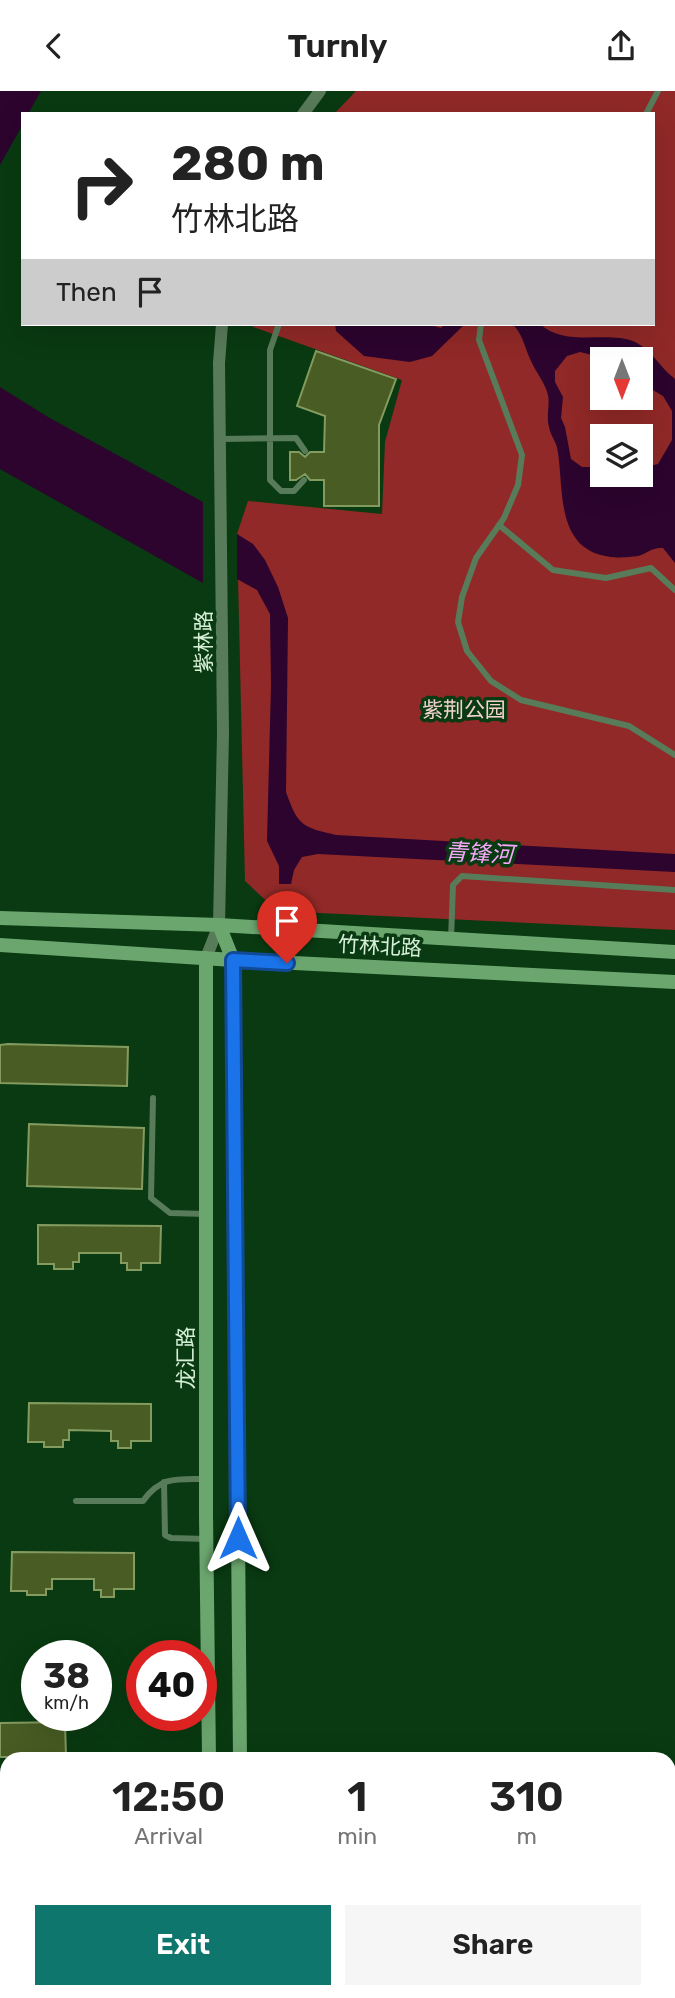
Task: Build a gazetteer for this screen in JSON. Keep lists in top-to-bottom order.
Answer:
{
  "streets": {
    "street": ["紫林路", "竹林北路", "龙汇路"]
  },
  "crossings": [
    ["紫林路", "竹林北路"],
    ["紫林路", "龙汇路"],
    ["竹林北路", "龙汇路"]
  ],
  "water": ["青锋河"],
  "parks": ["紫荆公园"],
  "north": "bottom",
  "page": {
    "header": "Turnly",
    "turn": ["280 m", "竹林北路"],
    "then": "Then",
    "speed": "38 km/h",
    "limit": "40",
    "eta": [
      "12:50",
      "Arrival",
      "1",
      "min",
      "310",
      "m"
    ],
    "buttons": ["Exit", "Share"]
  }
}
